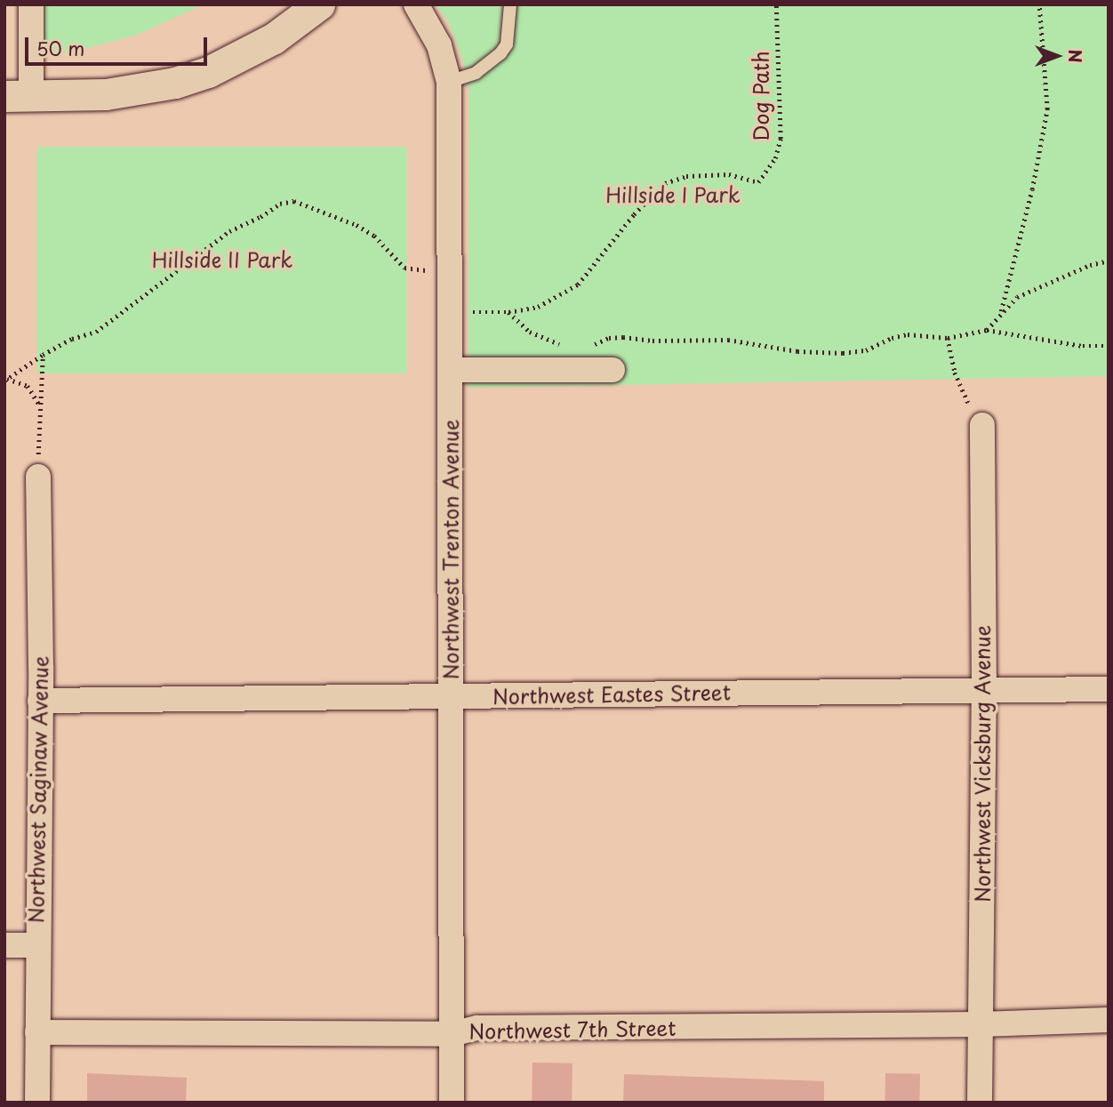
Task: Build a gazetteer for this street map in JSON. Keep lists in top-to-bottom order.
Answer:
{
  "streets": {
    "street": [
      "Northwest Trenton Avenue",
      "Northwest Eastes Street",
      "Northwest Vicksburg Avenue",
      "Northwest Saginaw Avenue",
      "Northwest 7th Street"
    ],
    "path": ["Dog Path"]
  },
  "crossings": [
    ["Northwest Trenton Avenue", "Northwest Eastes Street"],
    ["Northwest Trenton Avenue", "Northwest 7th Street"],
    ["Northwest Eastes Street", "Northwest Vicksburg Avenue"],
    ["Northwest Eastes Street", "Northwest Saginaw Avenue"],
    ["Northwest Vicksburg Avenue", "Northwest 7th Street"],
    ["Northwest Saginaw Avenue", "Northwest 7th Street"]
  ],
  "parks": ["Hillside I Park", "Hillside II Park"],
  "scale_bar": "50 m",
  "north": "right"
}
